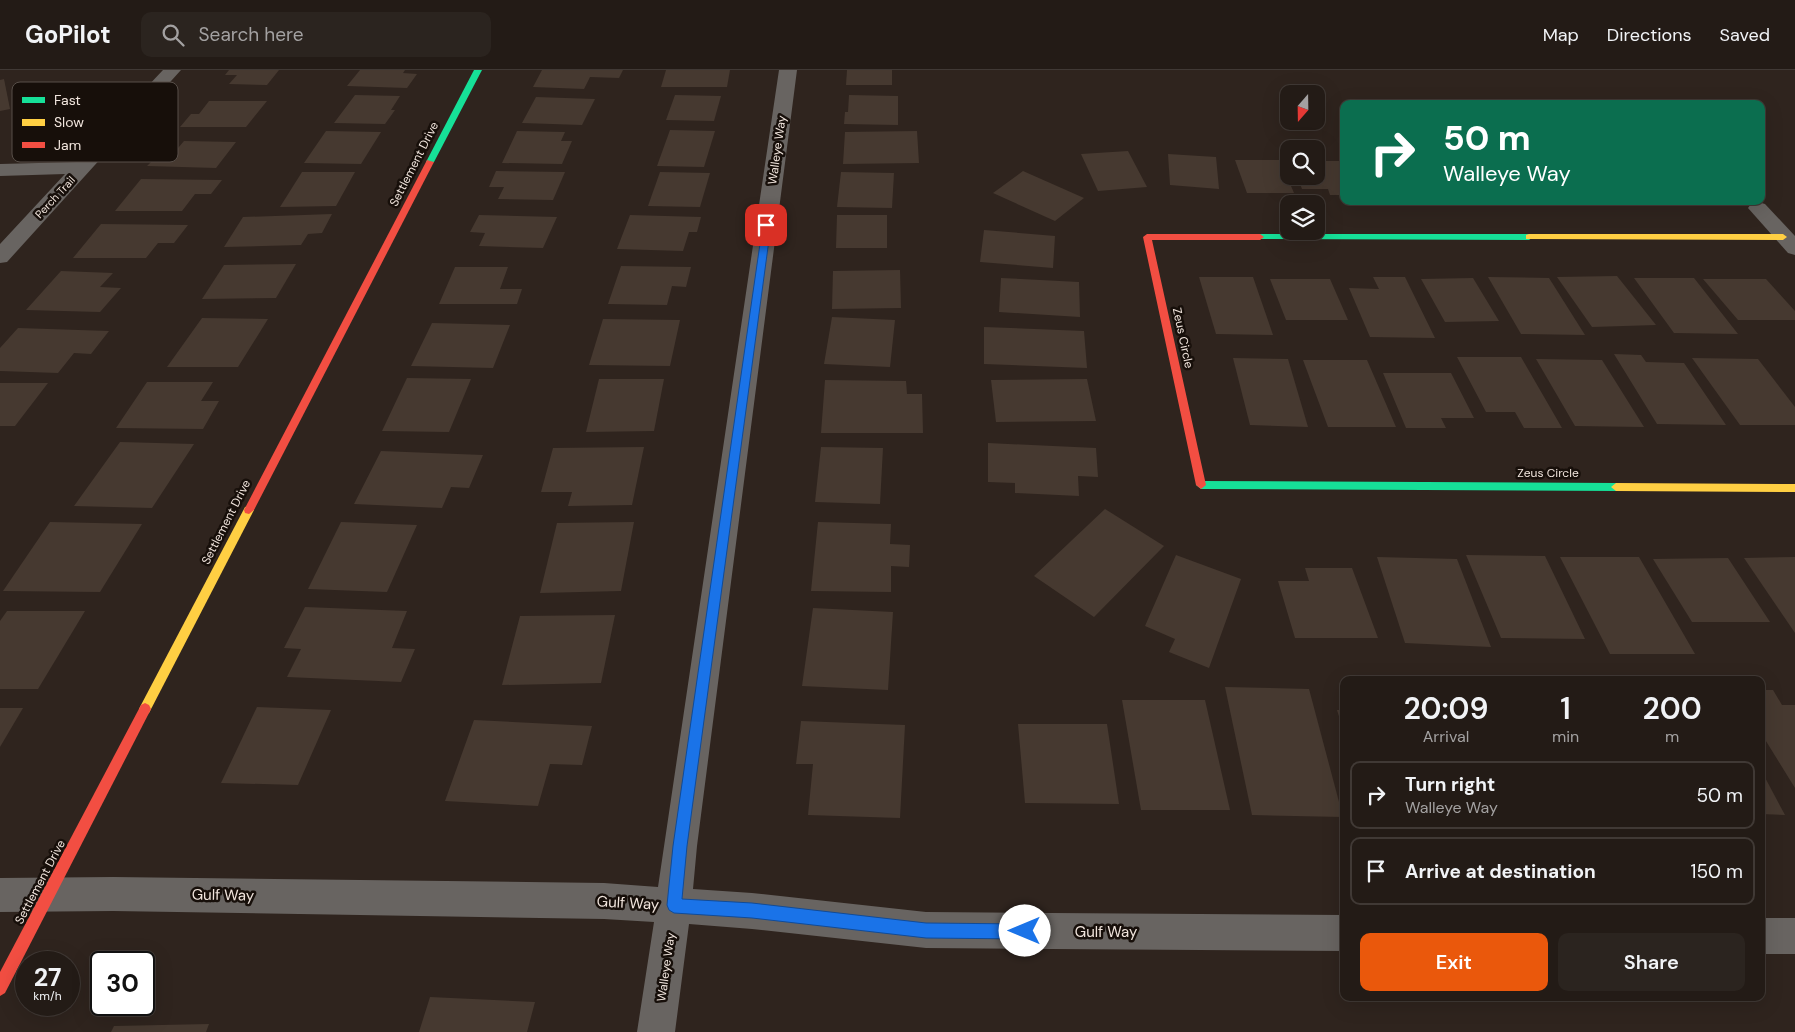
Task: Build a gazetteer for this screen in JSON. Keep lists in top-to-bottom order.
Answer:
{
  "streets": {
    "street": [
      "Walleye Way",
      "Settlement Drive",
      "Perch Trail",
      "Zeus Circle",
      "Gulf Way"
    ]
  },
  "crossings": [
    ["Walleye Way", "Gulf Way"],
    ["Settlement Drive", "Gulf Way"]
  ],
  "legend": ["Fast", "Slow", "Jam"],
  "north": "bottom",
  "page": {
    "header": "GoPilot",
    "search": "Search here",
    "nav": ["Map", "Directions", "Saved"],
    "turn": ["50 m", "Walleye Way"],
    "eta": [
      "20:09",
      "Arrival",
      "1",
      "min",
      "200",
      "m"
    ],
    "list": [
      {
        "name": "Turn right",
        "note": "Walleye Way",
        "value": "50 m"
      },
      {
        "name": "Arrive at destination",
        "value": "150 m"
      }
    ],
    "buttons": ["Exit", "Share"],
    "speed": "27 km/h",
    "limit": "30"
  }
}
